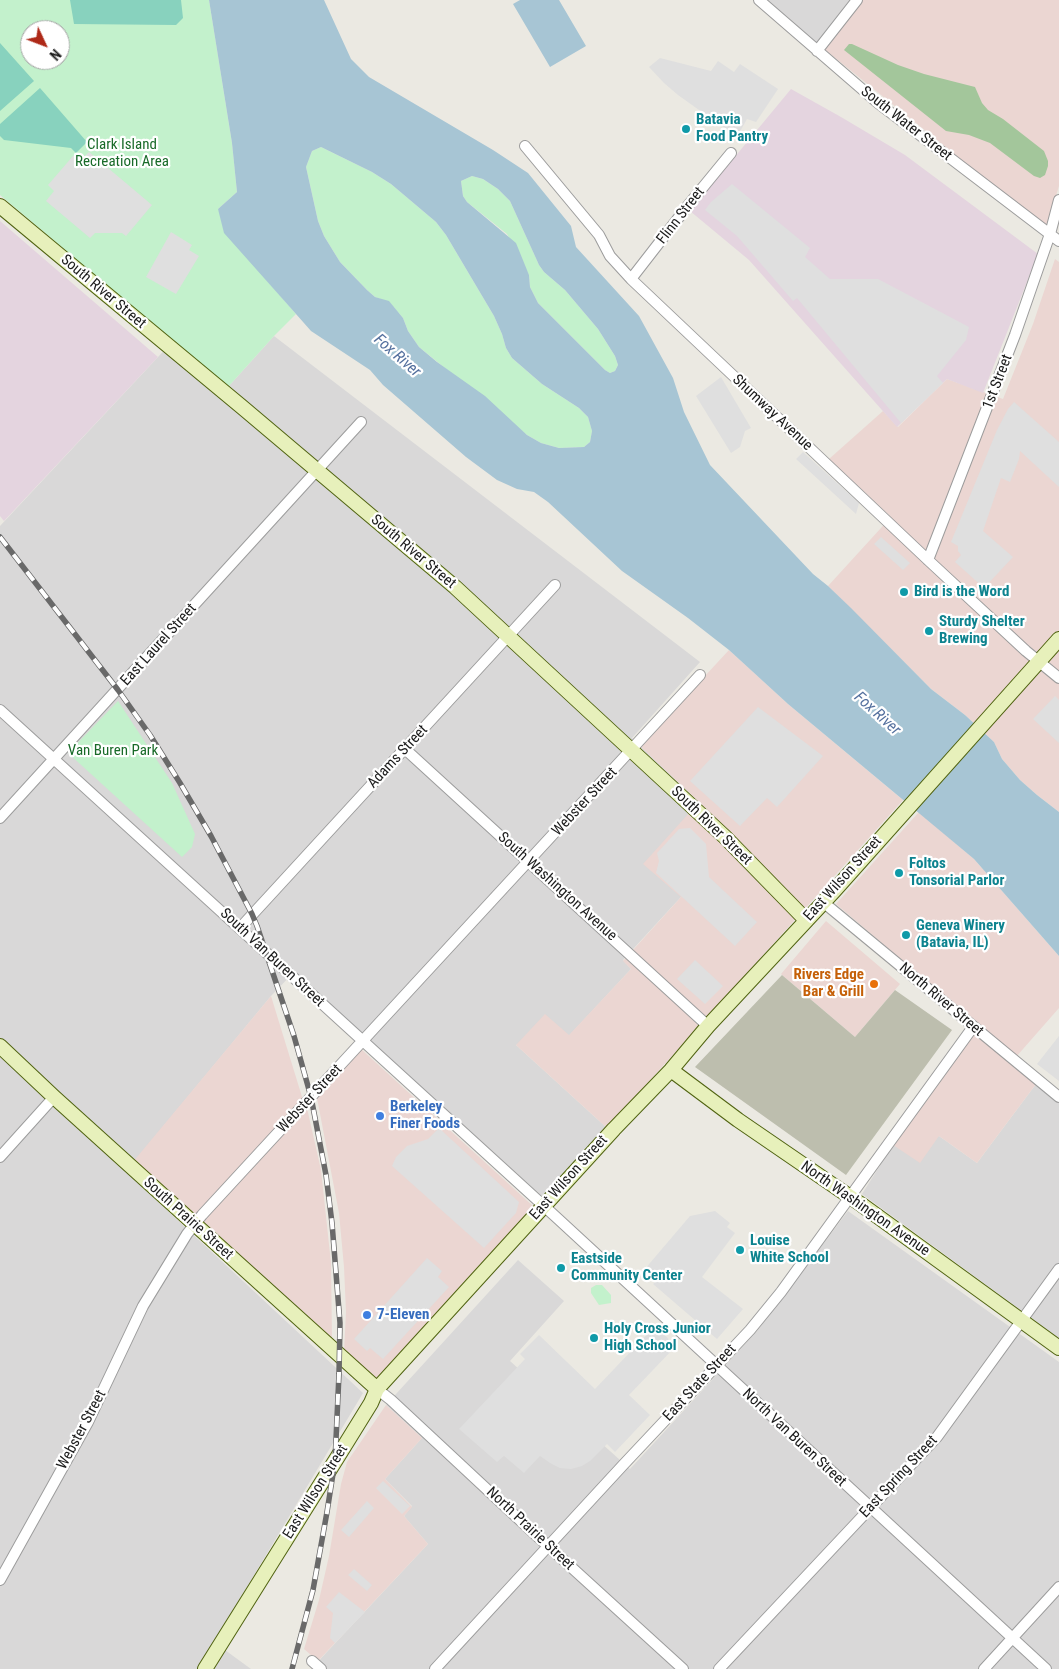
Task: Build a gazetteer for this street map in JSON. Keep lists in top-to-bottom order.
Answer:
{
  "streets": {
    "main road": [
      "South River Street",
      "East Wilson Street",
      "North Washington Avenue",
      "South Prairie Street"
    ],
    "street": [
      "South Water Street",
      "Flinn Street",
      "1st Street",
      "Shumway Avenue",
      "East Laurel Street",
      "Adams Street",
      "Webster Street",
      "South Washington Avenue",
      "South Van Buren Street",
      "North River Street",
      "East State Street",
      "North Van Buren Street",
      "East Spring Street",
      "North Prairie Street"
    ]
  },
  "crossings": [
    ["South Water Street", "1st Street"],
    ["Flinn Street", "Shumway Avenue"],
    ["South River Street", "East Laurel Street"],
    ["South River Street", "Adams Street"],
    ["South River Street", "Webster Street"],
    ["South River Street", "East Wilson Street"],
    ["1st Street", "Shumway Avenue"],
    ["Shumway Avenue", "East Wilson Street"],
    ["East Laurel Street", "South Van Buren Street"],
    ["Adams Street", "South Washington Avenue"],
    ["Adams Street", "South Van Buren Street"],
    ["Webster Street", "South Washington Avenue"],
    ["Webster Street", "South Van Buren Street"],
    ["Webster Street", "South Prairie Street"],
    ["East Wilson Street", "South Washington Avenue"],
    ["East Wilson Street", "South Van Buren Street"],
    ["East Wilson Street", "North River Street"],
    ["East Wilson Street", "North Washington Avenue"],
    ["East Wilson Street", "South Prairie Street"],
    ["East Wilson Street", "North Van Buren Street"],
    ["East Wilson Street", "North Prairie Street"],
    ["South Van Buren Street", "North Van Buren Street"],
    ["North River Street", "East State Street"],
    ["North Washington Avenue", "East State Street"],
    ["North Washington Avenue", "East Spring Street"],
    ["South Prairie Street", "North Prairie Street"],
    ["East State Street", "North Van Buren Street"],
    ["East State Street", "North Prairie Street"],
    ["North Van Buren Street", "East Spring Street"]
  ],
  "water": ["Fox River"],
  "parks": ["Clark Island Recreation Area", "Van Buren Park"],
  "places": [
    "Batavia Food Pantry",
    "Bird is the Word",
    "Sturdy Shelter Brewing",
    "Foltos Tonsorial Parlor",
    "Geneva Winery (Batavia, IL)",
    "Rivers Edge Bar & Grill",
    "Berkeley Finer Foods",
    "Louise White School",
    "Eastside Community Center",
    "7-Eleven",
    "Holy Cross Junior High School"
  ],
  "north": "bottom right"
}
